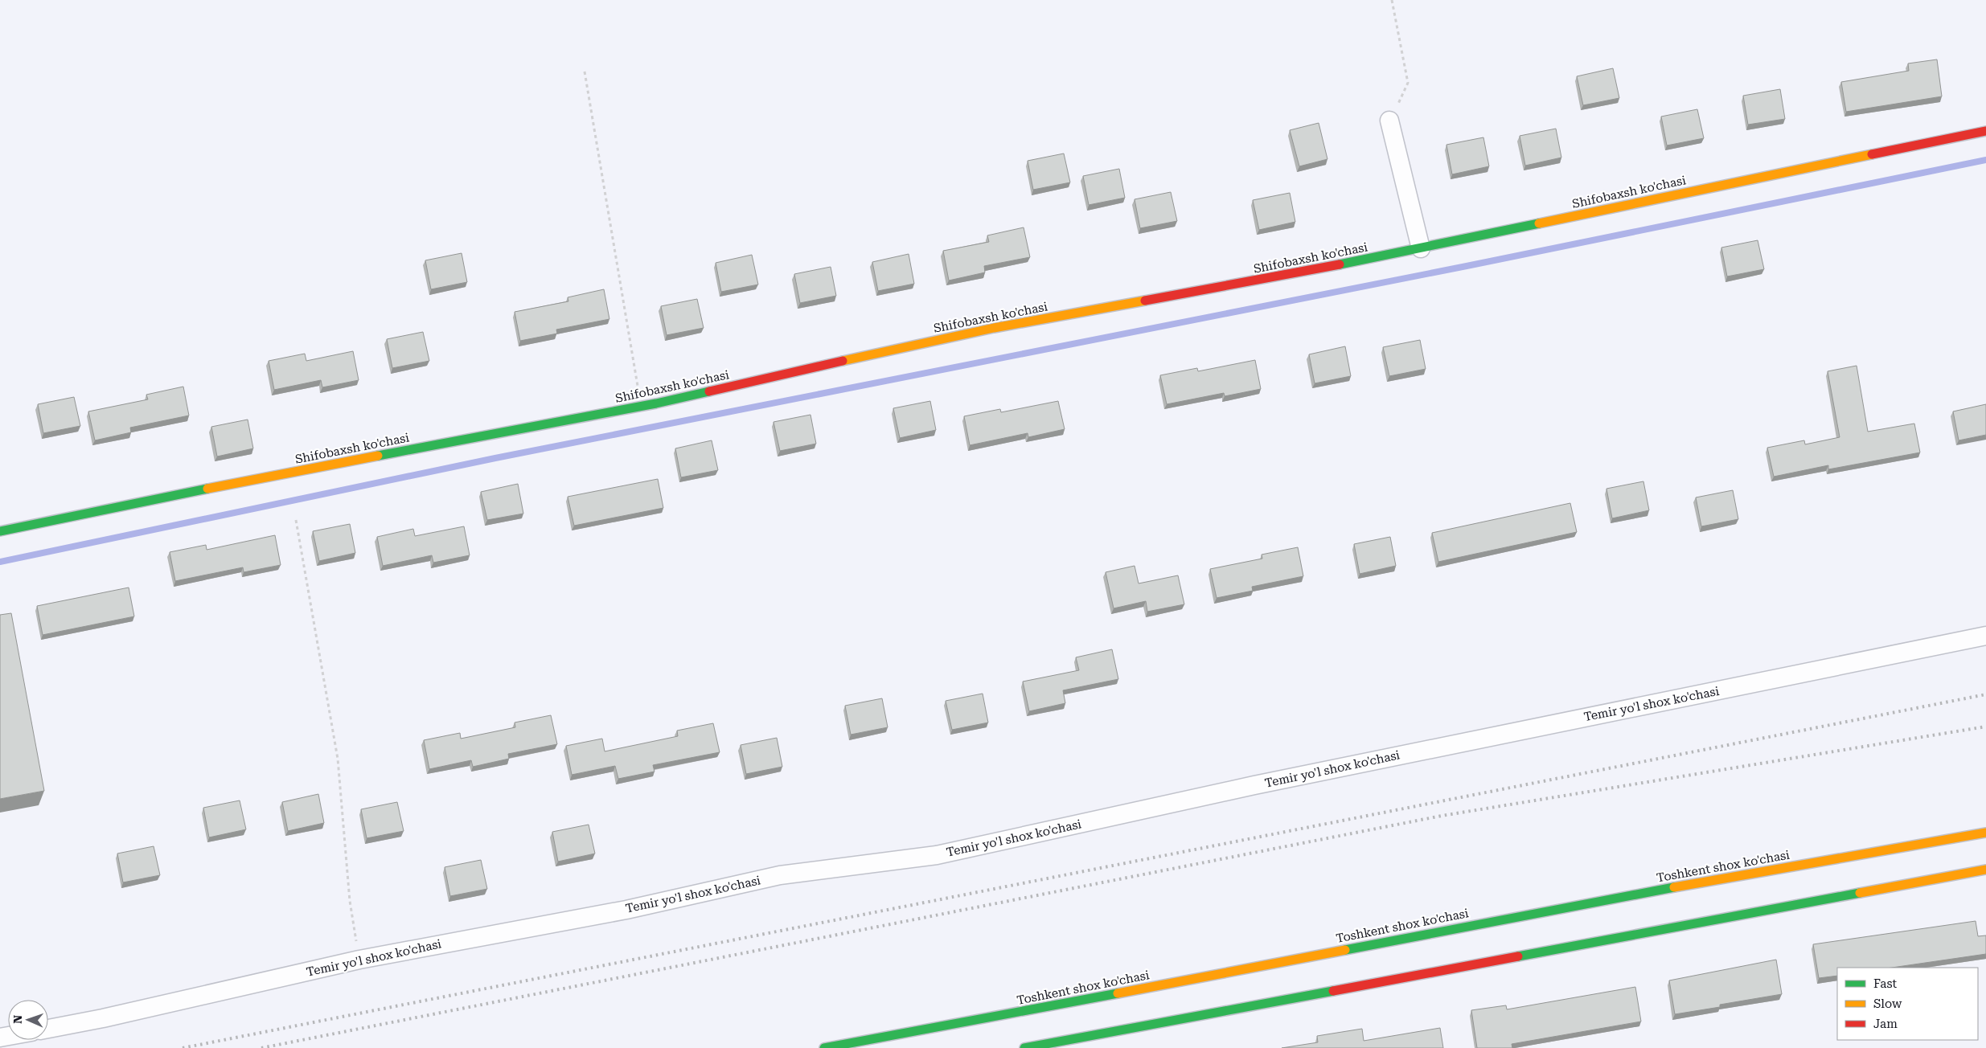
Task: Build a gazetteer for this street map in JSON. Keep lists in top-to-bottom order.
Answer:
{
  "streets": {
    "main road": ["Shifobaxsh ko'chasi", "Toshkent shox ko'chasi"],
    "street": ["Temir yo'l shox ko'chasi"]
  },
  "legend": ["Fast", "Slow", "Jam"],
  "north": "left"
}
